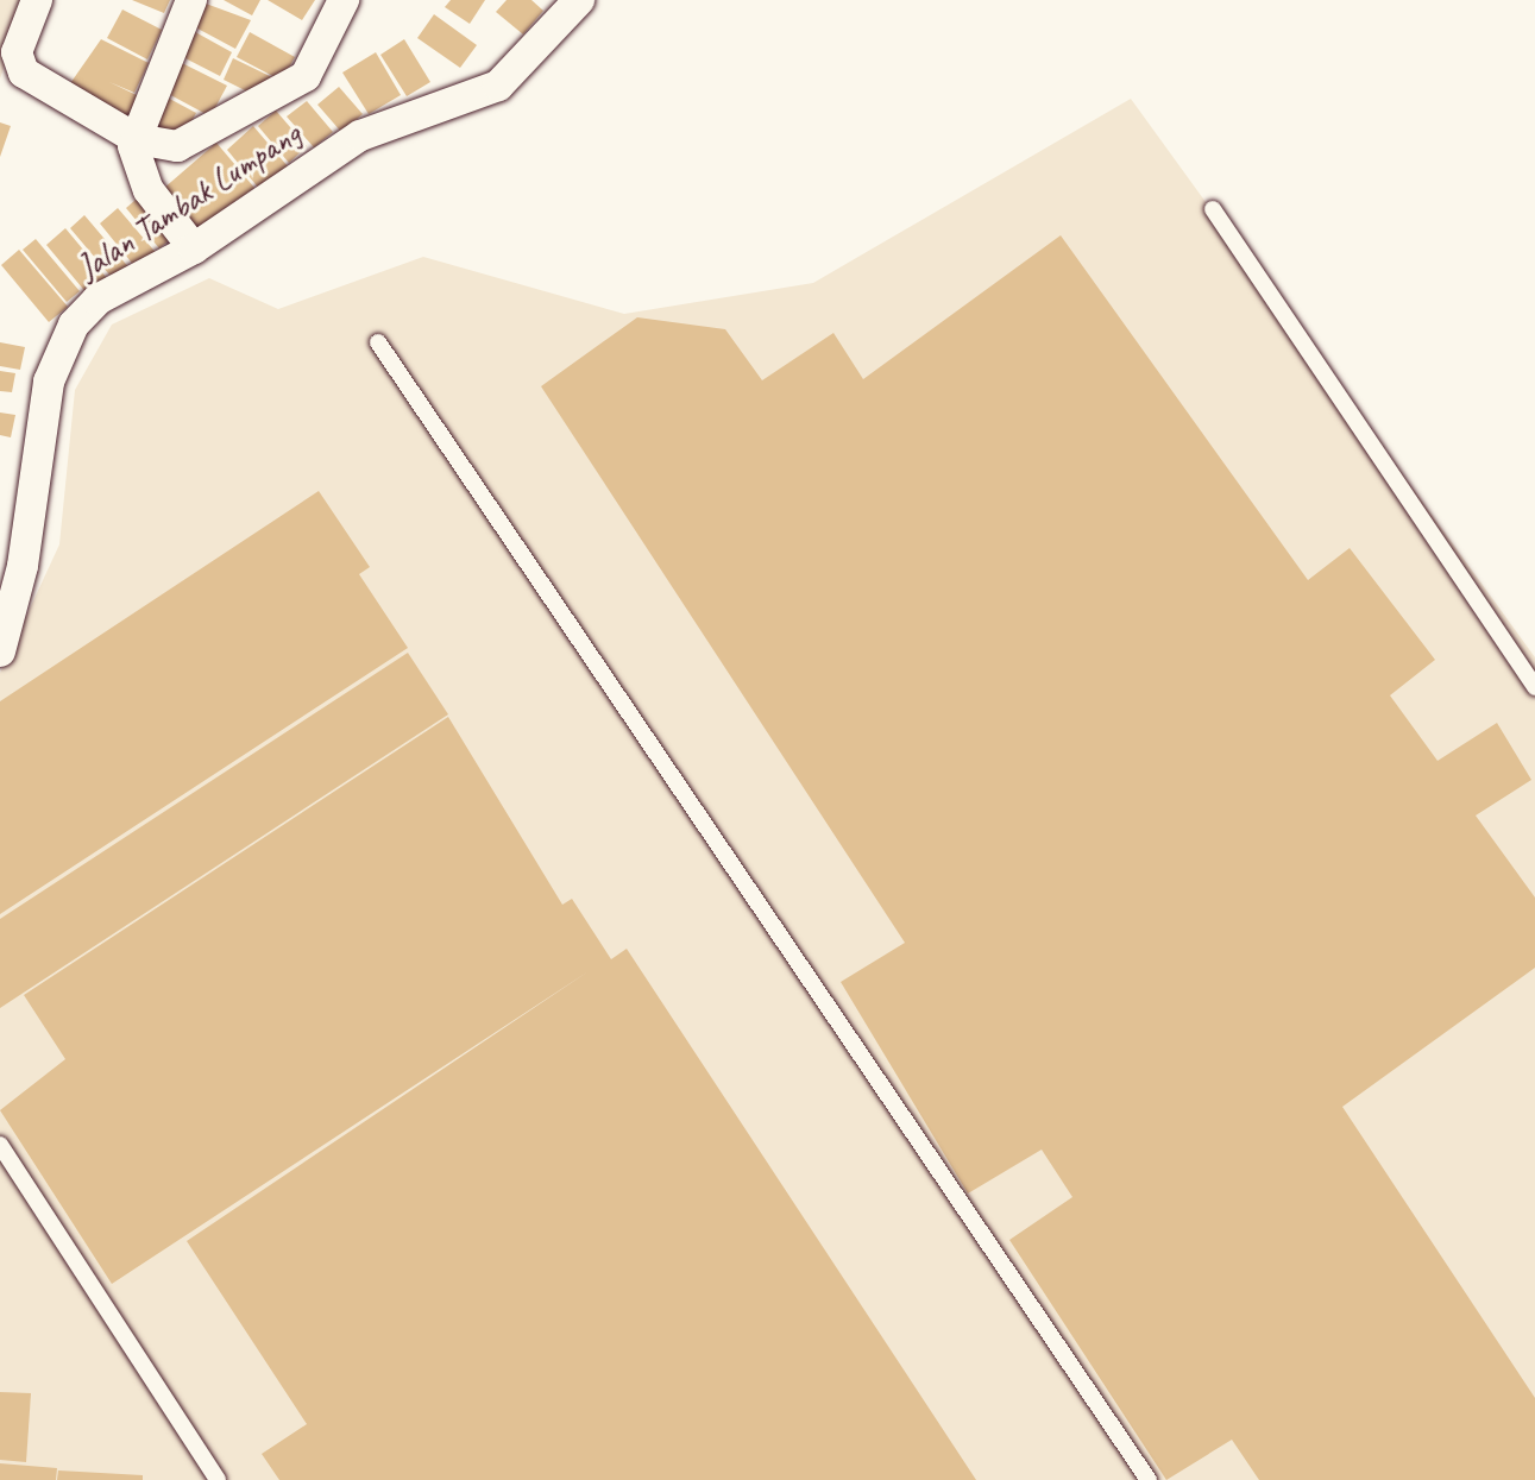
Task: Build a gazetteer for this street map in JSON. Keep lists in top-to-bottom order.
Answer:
{
  "streets": {
    "street": ["Jalan Tambak Lumpang"]
  }
}
